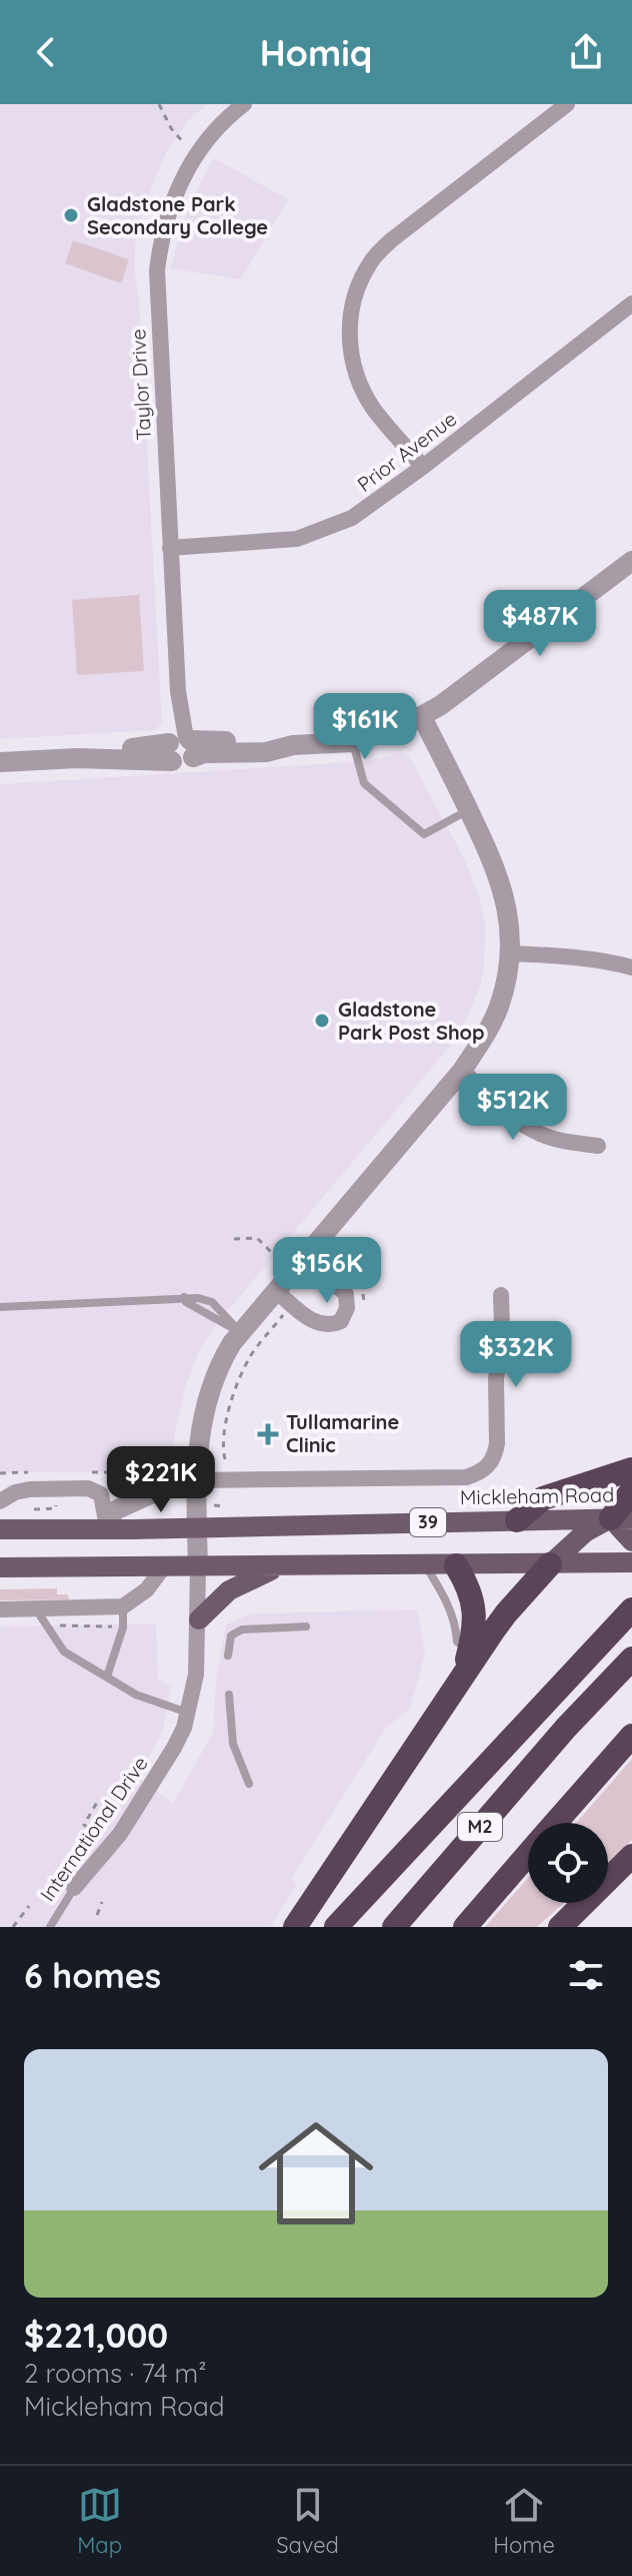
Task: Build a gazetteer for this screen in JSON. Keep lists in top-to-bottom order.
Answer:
{
  "streets": {
    "highway": ["M2"],
    "main road": ["Mickleham Road", "39"],
    "street": ["Taylor Drive", "Prior Avenue", "International Drive"]
  },
  "crossings": [
    ["Taylor Drive", "Prior Avenue"],
    ["39", "International Drive"]
  ],
  "places": {
    "other": ["Gladstone Park Secondary College", "Gladstone Park Post Shop"],
    "health": ["Tullamarine Clinic"]
  },
  "page": {
    "header": "Homiq",
    "price": [
      "$487K",
      "$161K",
      "$512K",
      "$156K",
      "$332K",
      "$221K"
    ],
    "heading": "6 homes",
    "list": [
      {
        "name": "$221,000",
        "note": "2 rooms · 74 m² · Mickleham Road"
      }
    ],
    "tabs": ["Map", "Saved", "Home"]
  }
}
